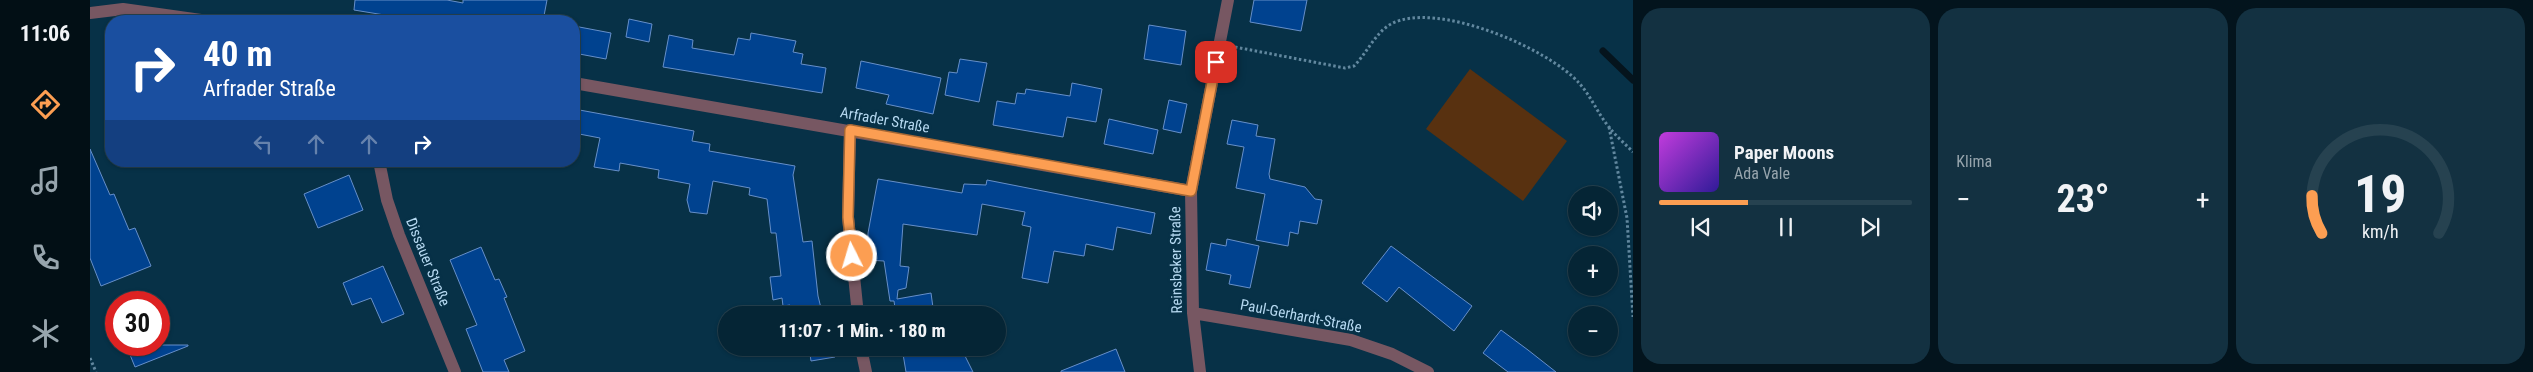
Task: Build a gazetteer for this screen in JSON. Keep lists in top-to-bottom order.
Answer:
{
  "streets": {
    "street": [
      "Arfrader Straße",
      "Reinsbeker Straße",
      "Dissauer Straße",
      "Paul-Gerhardt-Straße"
    ]
  },
  "crossings": [
    ["Arfrader Straße", "Reinsbeker Straße"],
    ["Reinsbeker Straße", "Paul-Gerhardt-Straße"]
  ],
  "page": {
    "tabs": "11:06",
    "tile": "Klima",
    "turn": ["40 m", "Arfrader Straße"],
    "song": ["Paper Moons", "Ada Vale"],
    "heat": ["−", "23°", "+"],
    "map_buttons": ["+", "−"],
    "limit": "30",
    "trip": "11:07 · 1 Min. · 180 m",
    "gauge": ["19", "km/h"]
  }
}
